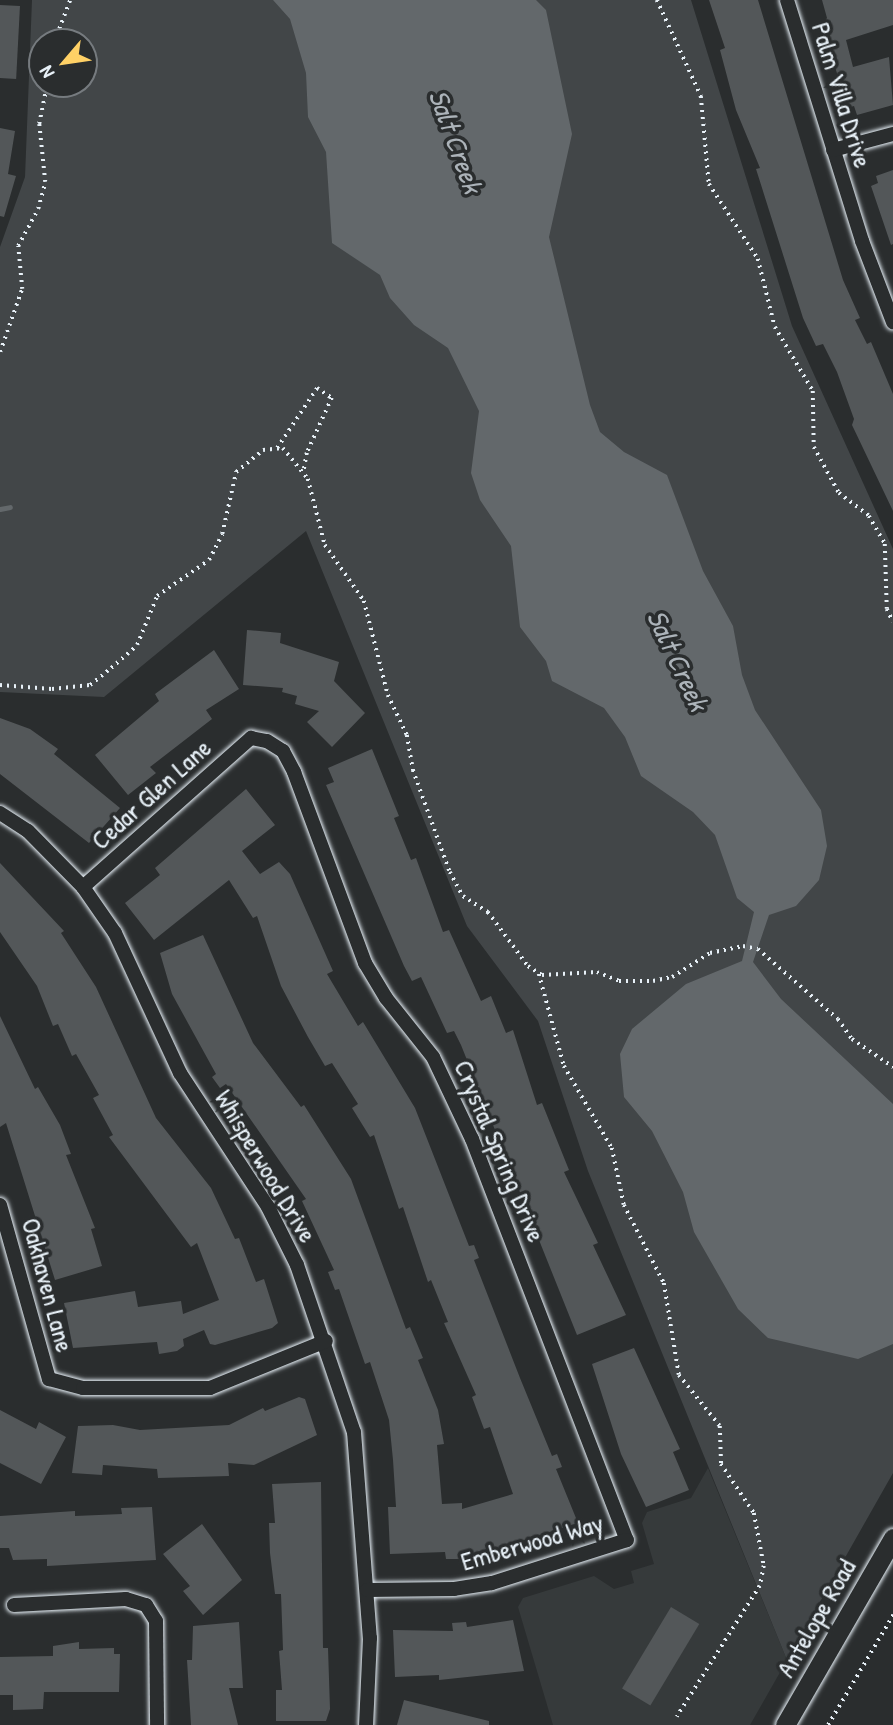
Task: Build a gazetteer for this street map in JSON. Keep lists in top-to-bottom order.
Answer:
{
  "streets": {
    "street": [
      "Palm Villa Drive",
      "Cedar Glen Lane",
      "Crystal Spring Drive",
      "Whisperwood Drive",
      "Oakhaven Lane",
      "Emberwood Way",
      "Antelope Road"
    ]
  },
  "crossings": [
    ["Cedar Glen Lane", "Crystal Spring Drive"],
    ["Cedar Glen Lane", "Whisperwood Drive"],
    ["Crystal Spring Drive", "Emberwood Way"],
    ["Whisperwood Drive", "Oakhaven Lane"],
    ["Whisperwood Drive", "Emberwood Way"]
  ],
  "water": ["Salt Creek"],
  "north": "bottom left"
}
